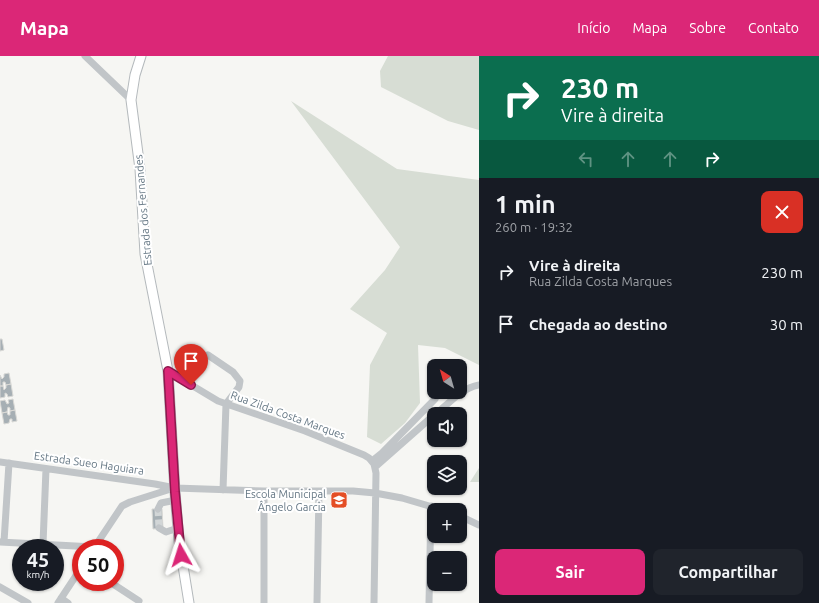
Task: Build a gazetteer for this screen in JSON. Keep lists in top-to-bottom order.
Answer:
{
  "streets": {
    "main road": ["Estrada dos Fernandes"],
    "street": ["Rua Zilda Costa Marques", "Estrada Sueo Haguiara"]
  },
  "crossings": [
    ["Estrada dos Fernandes", "Rua Zilda Costa Marques"],
    ["Estrada dos Fernandes", "Estrada Sueo Haguiara"]
  ],
  "places": {
    "school or university": ["Escola Municipal Ângelo Garcia"]
  },
  "north": "top left",
  "page": {
    "header": "Mapa",
    "nav": [
      "Início",
      "Mapa",
      "Sobre",
      "Contato"
    ],
    "turn": ["230 m", "Vire à direita"],
    "heading": ["1 min", "260 m · 19:32"],
    "list": [
      {
        "name": "Vire à direita",
        "note": "Rua Zilda Costa Marques",
        "value": "230 m"
      },
      {
        "name": "Chegada ao destino",
        "value": "30 m"
      }
    ],
    "map_buttons": ["+", "−"],
    "speed": "45 km/h",
    "limit": "50",
    "buttons": ["Sair", "Compartilhar"]
  }
}
